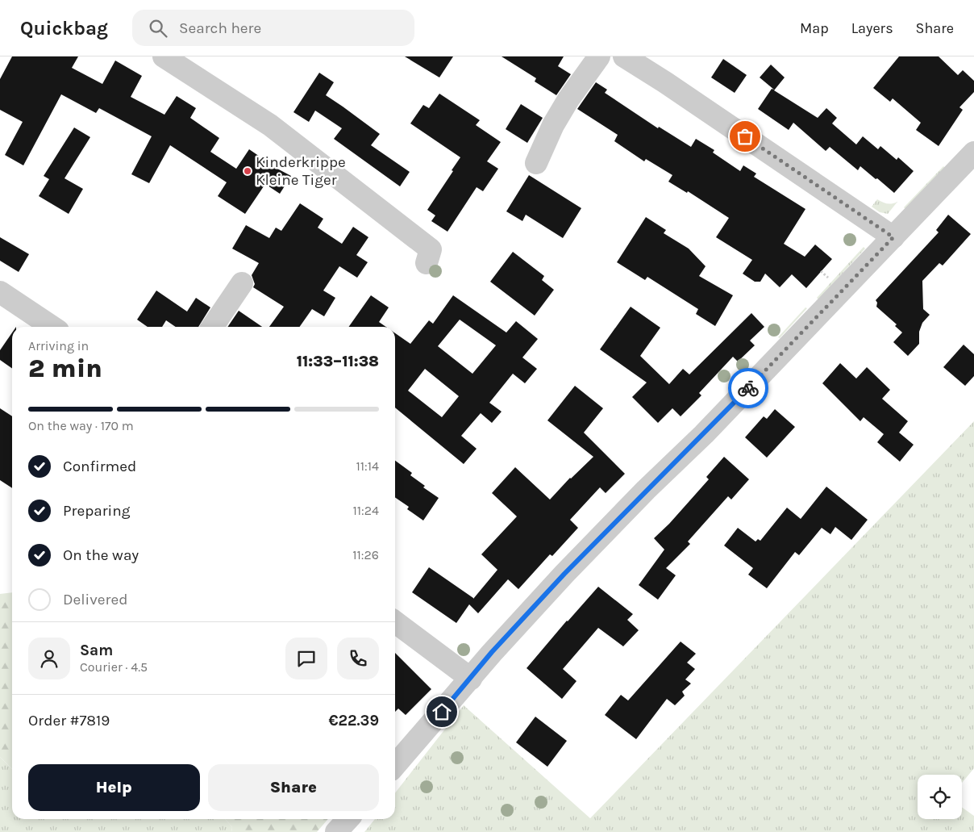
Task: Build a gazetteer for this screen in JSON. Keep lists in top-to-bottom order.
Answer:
{
  "places": ["Kinderkrippe Kleine Tiger"],
  "page": {
    "header": "Quickbag",
    "search": "Search here",
    "nav": ["Map", "Layers", "Share"],
    "heading": ["2 min", "Arriving in", "11:33–11:38"],
    "panel": [
      "Sam",
      "Courier · 4.5",
      "Order #7819",
      "€22.39"
    ],
    "bar": "On the way · 170 m",
    "list": [
      ["Confirmed", "11:14"],
      ["Preparing", "11:24"],
      ["On the way", "11:26"],
      "Delivered"
    ],
    "buttons": ["Help", "Share"]
  }
}
